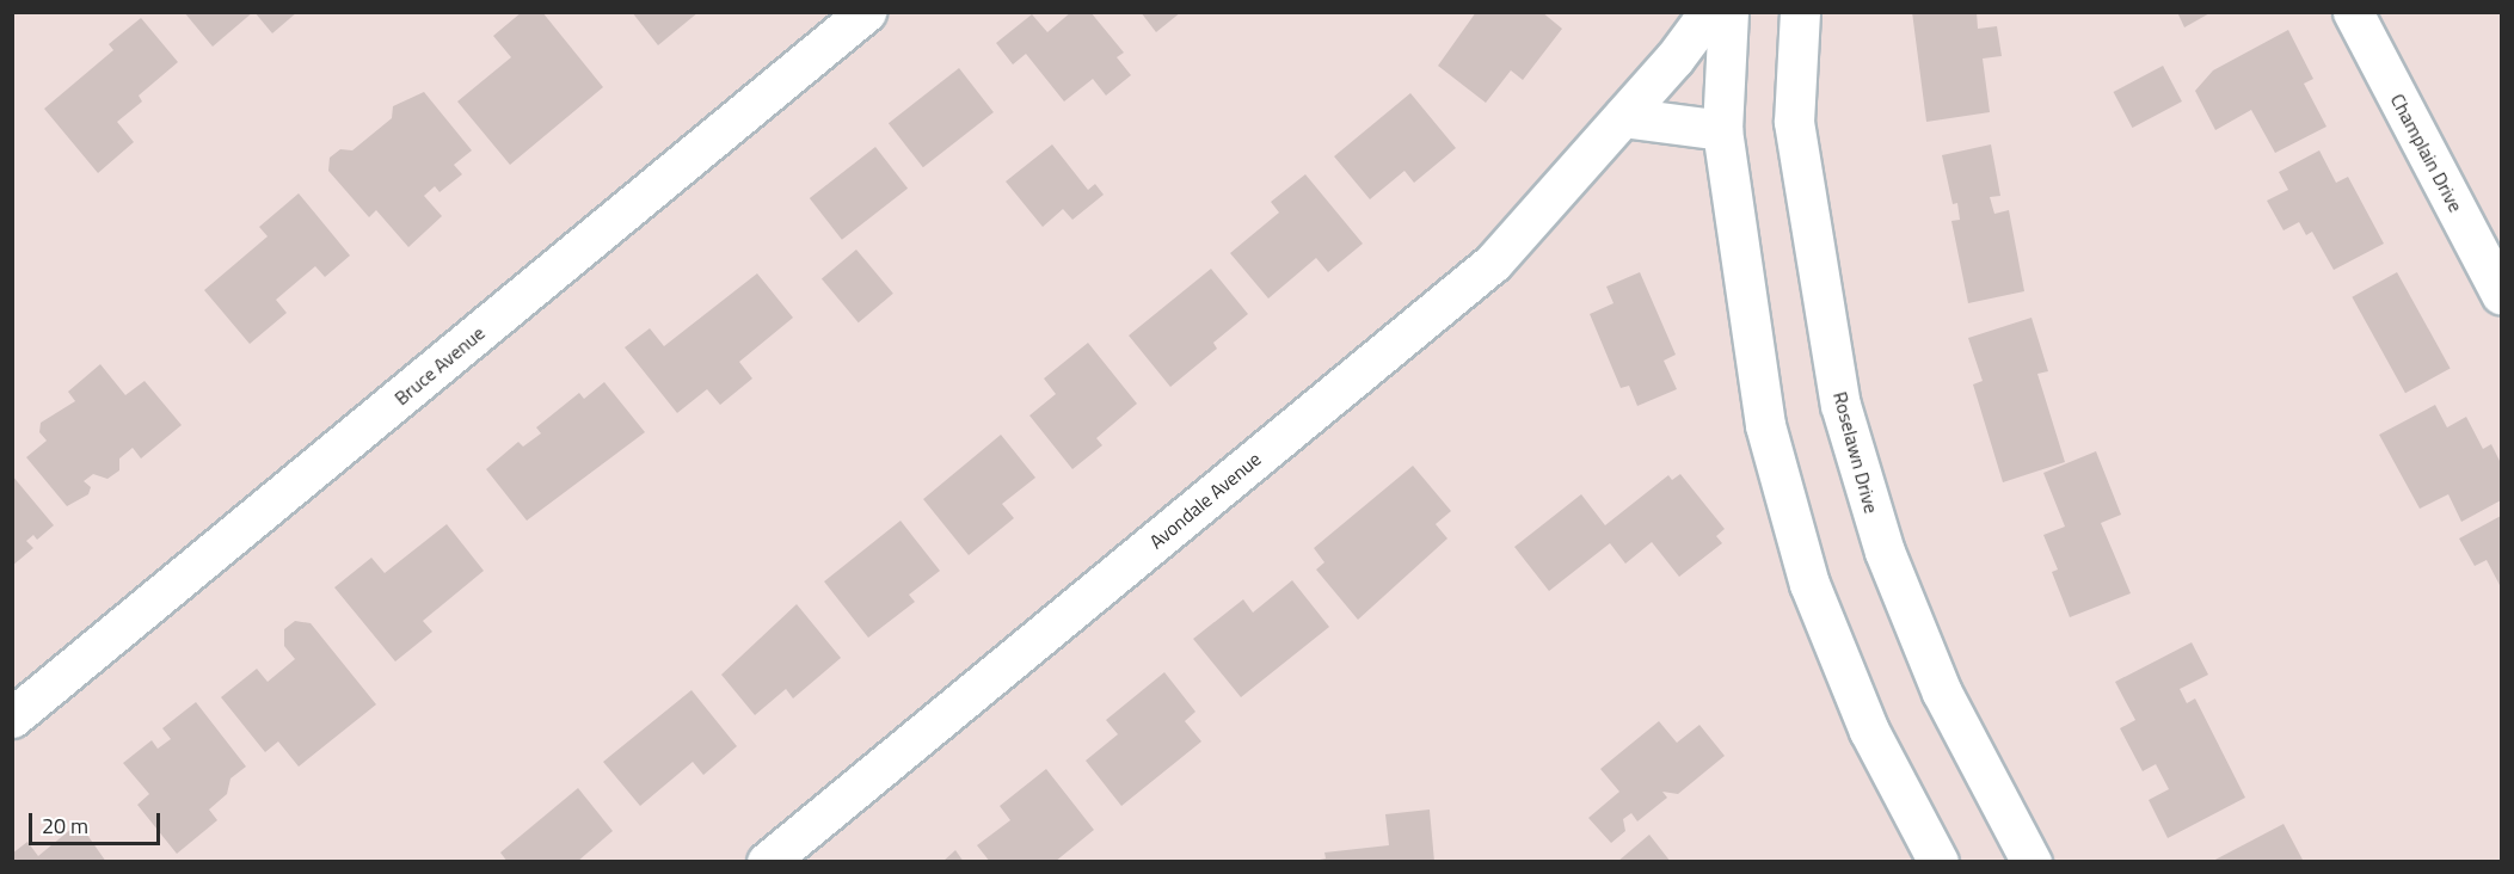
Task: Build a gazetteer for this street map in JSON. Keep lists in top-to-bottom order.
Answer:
{
  "streets": {
    "street": [
      "Champlain Drive",
      "Bruce Avenue",
      "Roselawn Drive",
      "Avondale Avenue"
    ]
  },
  "scale_bar": "20 m"
}
